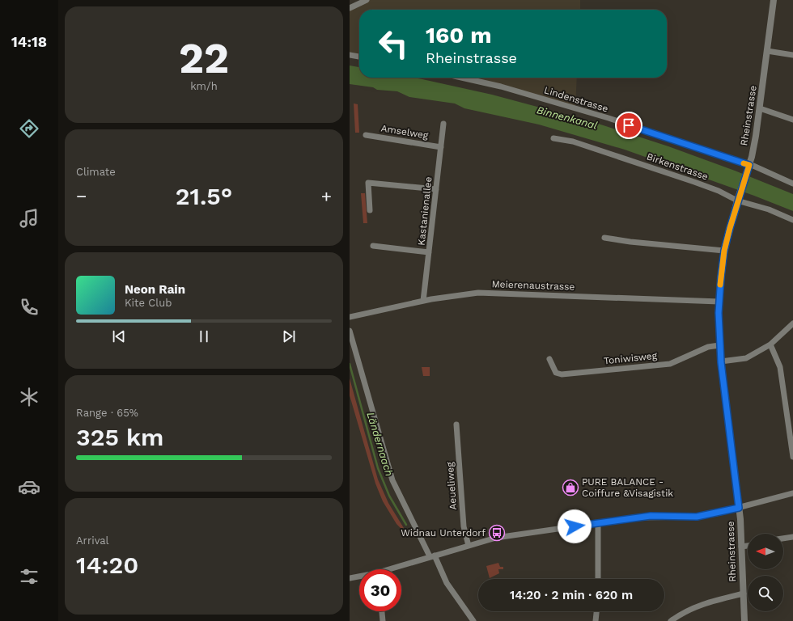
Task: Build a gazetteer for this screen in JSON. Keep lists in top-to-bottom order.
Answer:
{
  "streets": {
    "street": [
      "Lindenstrasse",
      "Rheinstrasse",
      "Amselweg",
      "Birkenstrasse",
      "Kastanienallee",
      "Meierenaustrasse",
      "Toniwisweg",
      "Aeueliweg"
    ]
  },
  "crossings": [
    ["Lindenstrasse", "Rheinstrasse"],
    ["Rheinstrasse", "Birkenstrasse"],
    ["Rheinstrasse", "Meierenaustrasse"],
    ["Rheinstrasse", "Toniwisweg"],
    ["Amselweg", "Kastanienallee"],
    ["Kastanienallee", "Meierenaustrasse"]
  ],
  "water": ["Binnenkanal", "Ländernaach"],
  "places": {
    "shop": ["PURE BALANCE - Coiffure &Visagistik"],
    "bus stop": ["Widnau Unterdorf"]
  },
  "north": "left",
  "page": {
    "tabs": "14:18",
    "tile": [
      ["22", "km/h"],
      "Climate",
      ["Range · 65%", "325 km"],
      ["Arrival", "14:20"]
    ],
    "turn": ["160 m", "Rheinstrasse"],
    "heat": ["−", "21.5°", "+"],
    "song": ["Neon Rain", "Kite Club"],
    "limit": "30",
    "trip": "14:20 · 2 min · 620 m"
  }
}
